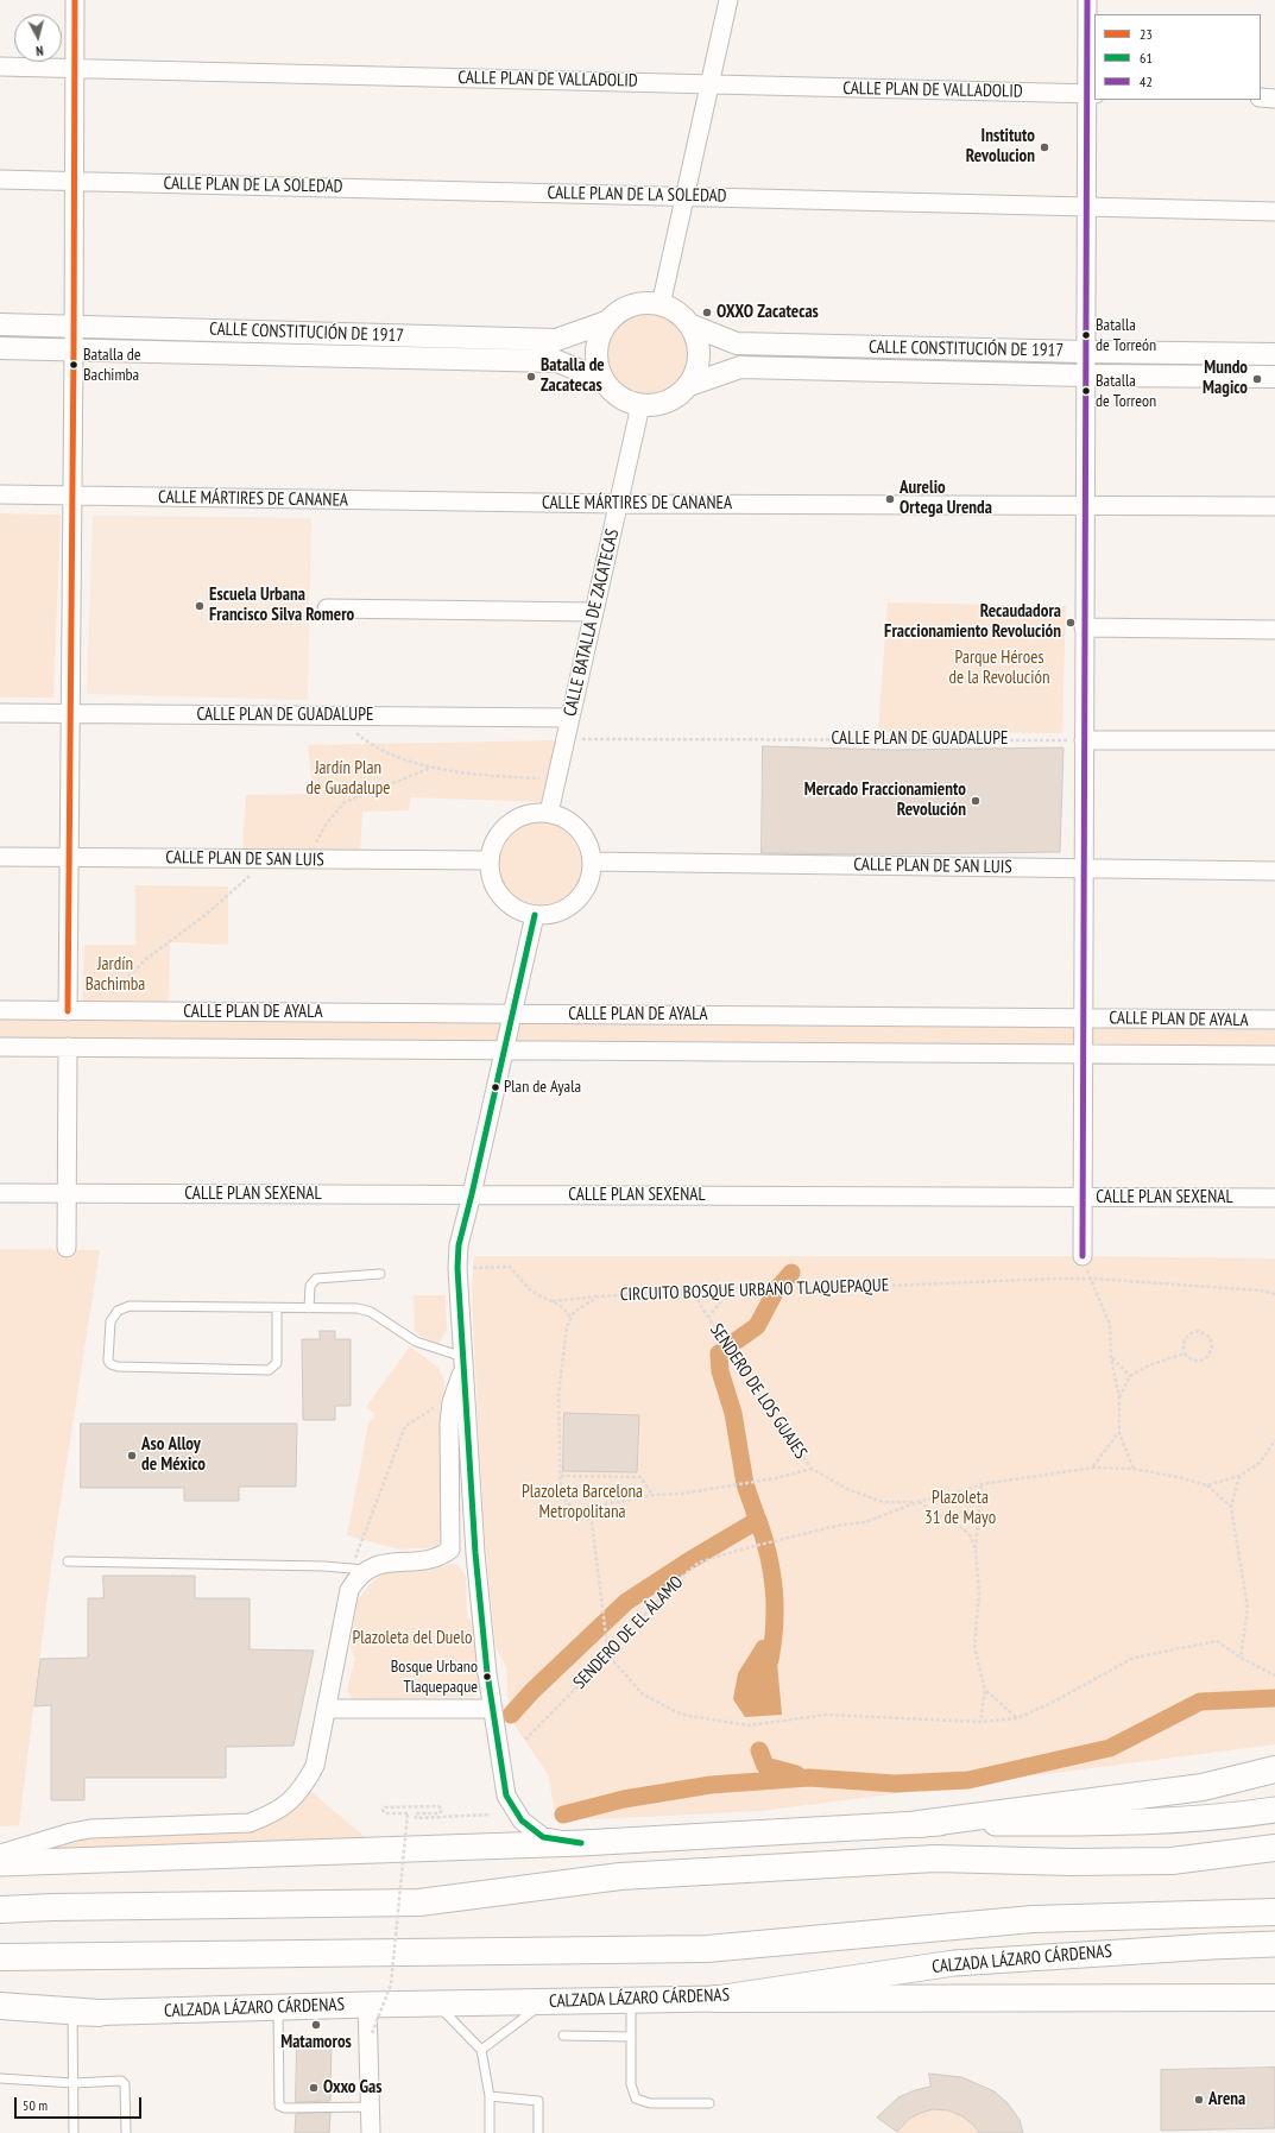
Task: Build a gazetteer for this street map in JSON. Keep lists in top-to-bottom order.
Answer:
{
  "streets": {
    "highway": ["CALZADA LÁZARO CÁRDENAS"],
    "street": [
      "CALLE PLAN DE VALLADOLID",
      "CALLE PLAN DE LA SOLEDAD",
      "CALLE CONSTITUCIÓN DE 1917",
      "CALLE MÁRTIRES DE CANANEA",
      "CALLE BATALLA DE ZACATECAS",
      "CALLE PLAN DE GUADALUPE",
      "CALLE PLAN DE SAN LUIS",
      "CALLE PLAN DE AYALA",
      "CALLE PLAN SEXENAL"
    ],
    "path": ["CIRCUITO BOSQUE URBANO TLAQUEPAQUE", "SENDERO DE LOS GUAJES", "SENDERO DE EL ÁLAMO"]
  },
  "crossings": [
    ["CALLE CONSTITUCIÓN DE 1917", "CALLE BATALLA DE ZACATECAS"],
    ["CALLE MÁRTIRES DE CANANEA", "CALLE BATALLA DE ZACATECAS"],
    ["CALLE BATALLA DE ZACATECAS", "CALLE PLAN DE GUADALUPE"],
    ["CALLE BATALLA DE ZACATECAS", "CALLE PLAN DE SAN LUIS"],
    ["CIRCUITO BOSQUE URBANO TLAQUEPAQUE", "SENDERO DE LOS GUAJES"],
    ["CIRCUITO BOSQUE URBANO TLAQUEPAQUE", "SENDERO DE EL ÁLAMO"],
    ["SENDERO DE LOS GUAJES", "SENDERO DE EL ÁLAMO"]
  ],
  "parks": [
    "Parque Héroes de la Revolución",
    "Jardín Plan de Guadalupe",
    "Jardín Bachimba",
    "Plazoleta Barcelona Metropolitana",
    "Plazoleta 31 de Mayo",
    "Plazoleta del Duelo"
  ],
  "places": [
    "Instituto Revolucion",
    "OXXO Zacatecas",
    "Batalla de Torreón",
    "Batalla de Bachimba",
    "Batalla de Zacatecas",
    "Mundo Magico",
    "Batalla de Torreon",
    "Aurelio Ortega Urenda",
    "Escuela Urbana Francisco Silva Romero",
    "Recaudadora Fraccionamiento Revolución",
    "Mercado Fraccionamiento Revolución",
    "Plan de Ayala",
    "Aso Alloy de México",
    "Bosque Urbano Tlaquepaque",
    "Matamoros",
    "Oxxo Gas",
    "Arena"
  ],
  "lines": ["transit line 23", "transit line 42", "transit line 61"],
  "legend": ["23", "61", "42"],
  "scale_bar": "50 m",
  "north": "bottom"
}
